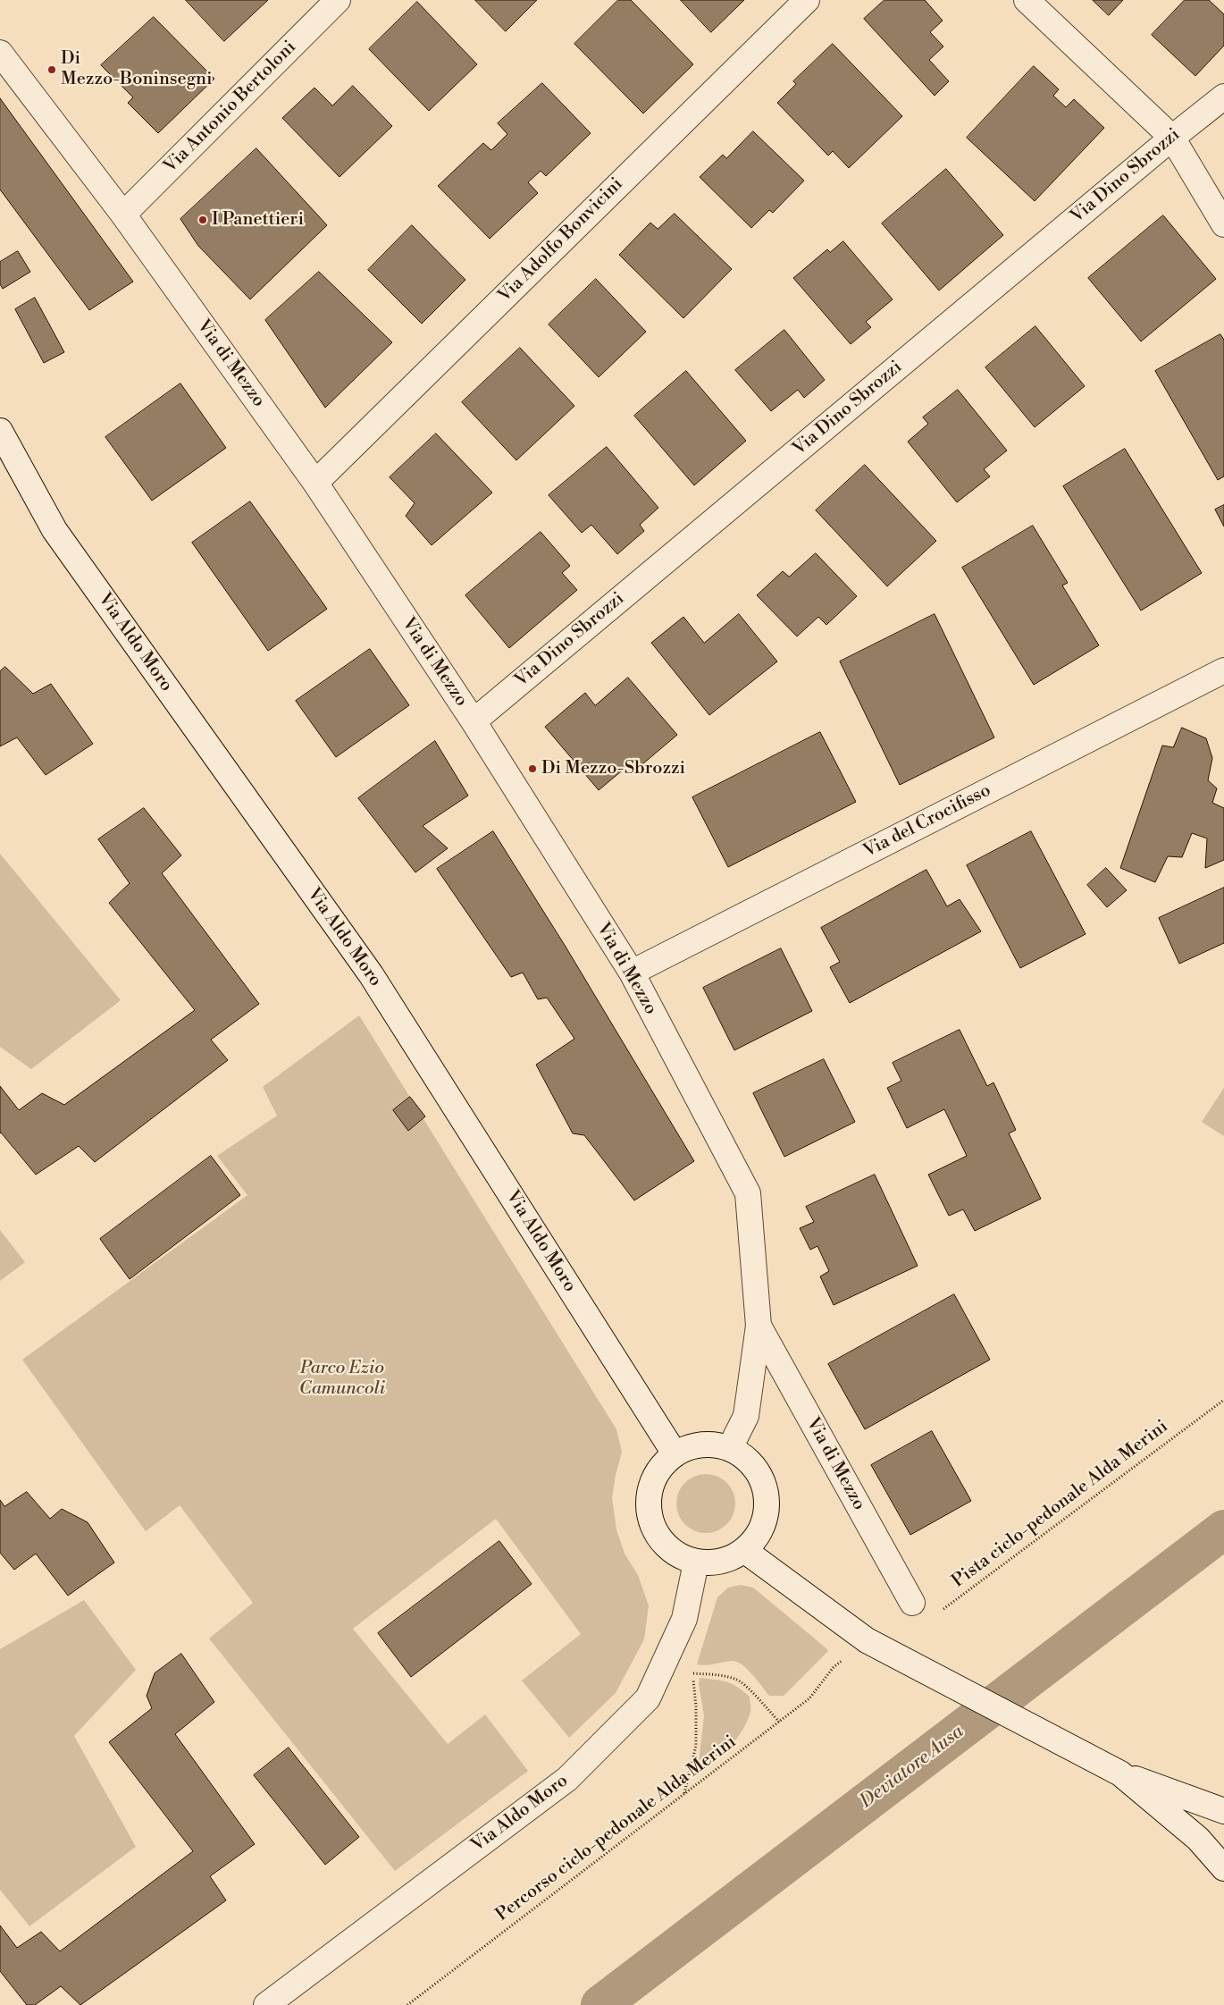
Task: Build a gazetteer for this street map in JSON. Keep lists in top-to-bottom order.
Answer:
{
  "streets": {
    "street": [
      "Via Antonio Bertoloni",
      "Via Dino Sbrozzi",
      "Via Adolfo Bonvicini",
      "Via di Mezzo",
      "Via Aldo Moro",
      "Via del Crocifisso"
    ],
    "path": ["Pista ciclo-pedonale Alda Merini", "Percorso ciclo-pedonale Alda Merini"]
  },
  "crossings": [
    ["Via Antonio Bertoloni", "Via di Mezzo"],
    ["Via Dino Sbrozzi", "Via di Mezzo"],
    ["Via Adolfo Bonvicini", "Via di Mezzo"],
    ["Via di Mezzo", "Via Aldo Moro"],
    ["Via di Mezzo", "Via del Crocifisso"],
    ["Via di Mezzo", "Pista ciclo-pedonale Alda Merini"]
  ],
  "water": ["Deviatore Ausa"],
  "parks": ["Parco Ezio Camuncoli"],
  "places": ["Di Mezzo-Boninsegni", "I Panettieri", "Di Mezzo-Sbrozzi"]
}
